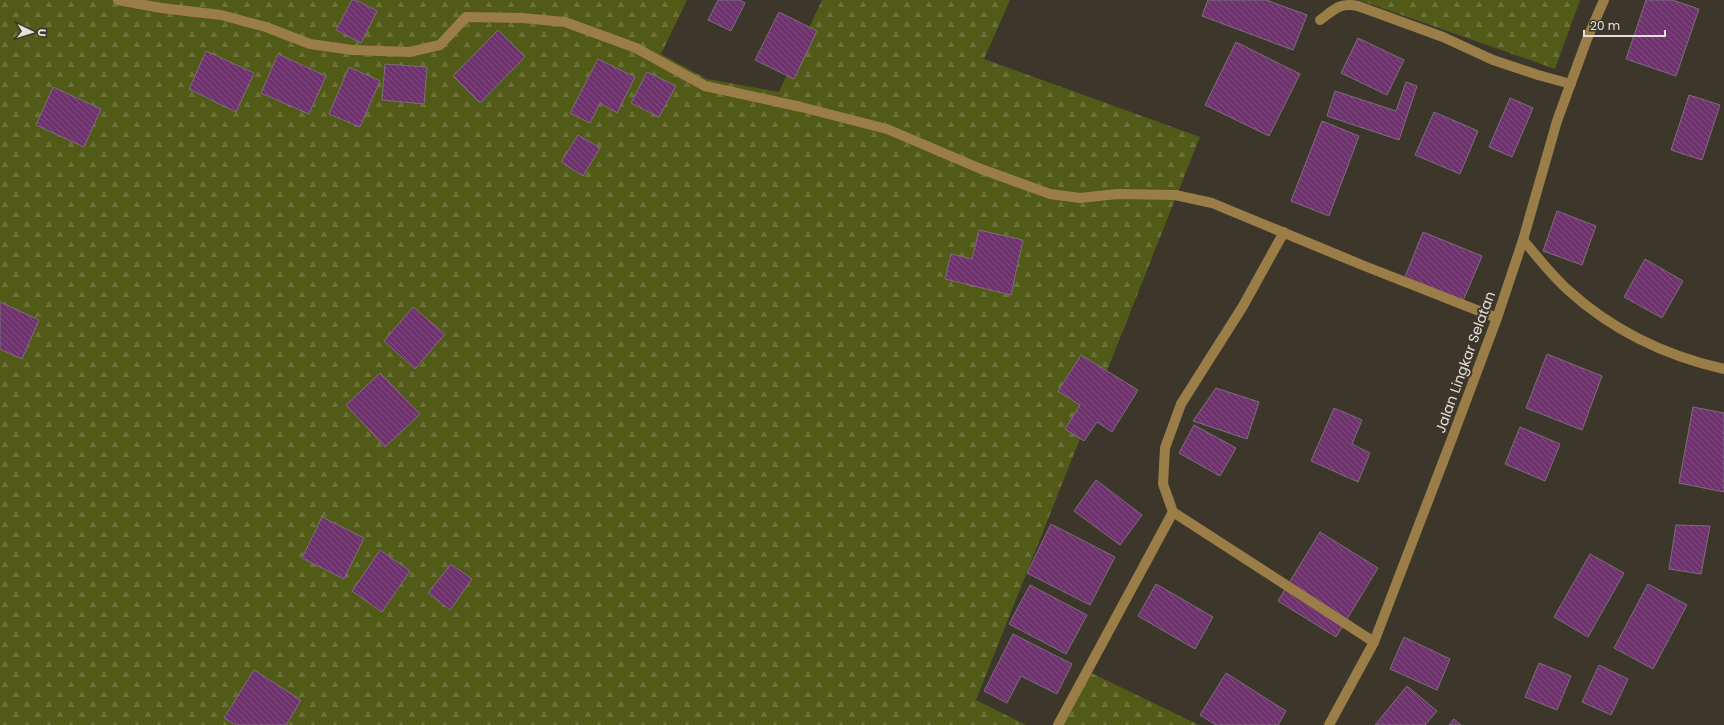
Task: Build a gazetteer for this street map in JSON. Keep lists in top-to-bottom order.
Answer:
{
  "streets": {
    "street": ["Jalan Lingkar Selatan"]
  },
  "scale_bar": "20 m",
  "north": "right"
}
